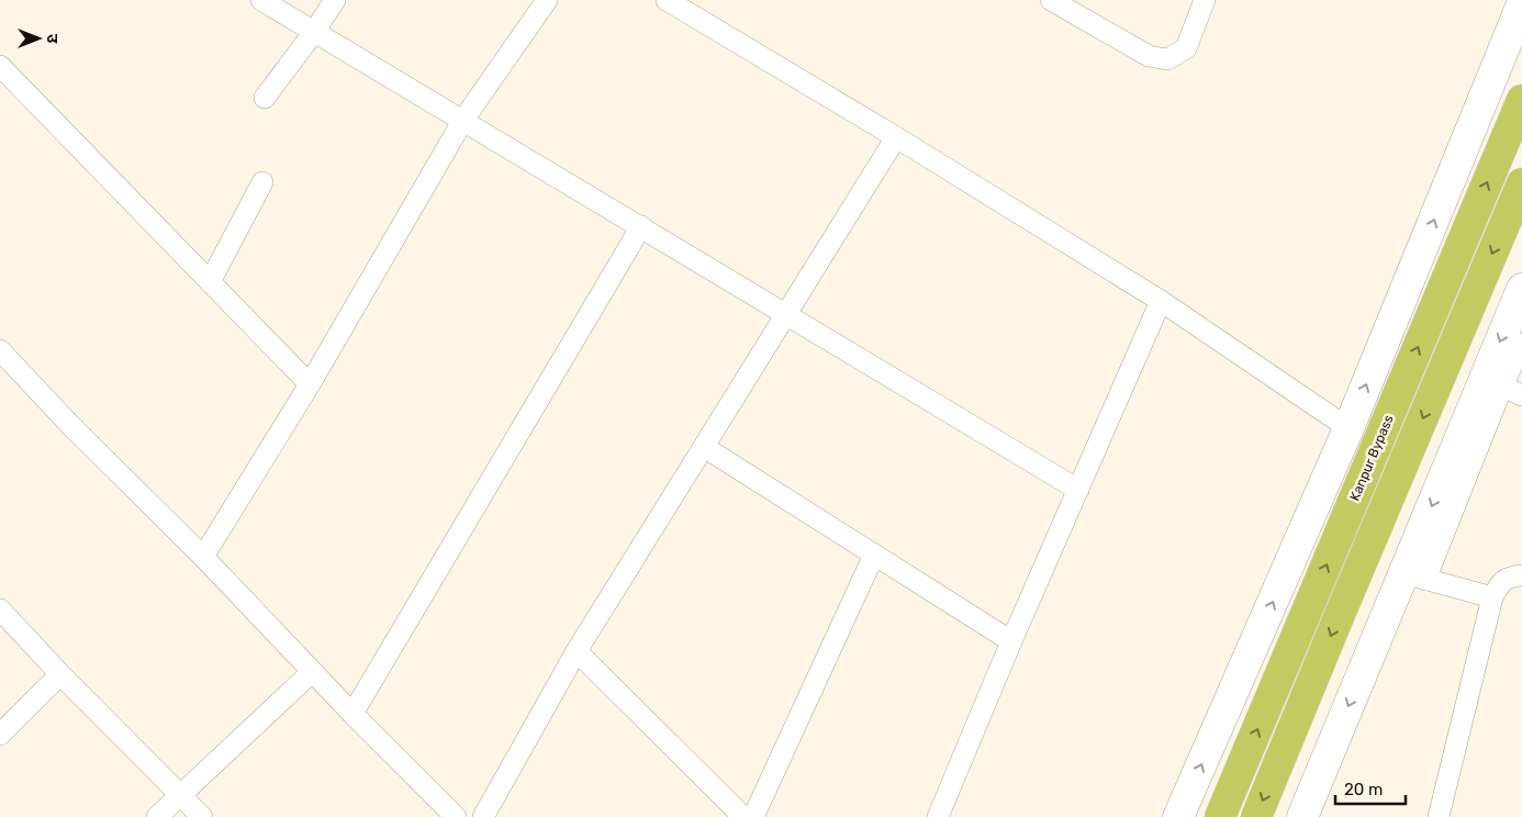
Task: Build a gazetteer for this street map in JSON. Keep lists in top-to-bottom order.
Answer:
{
  "streets": {
    "highway": ["Kanpur Bypass"]
  },
  "scale_bar": "20 m",
  "north": "right"
}
